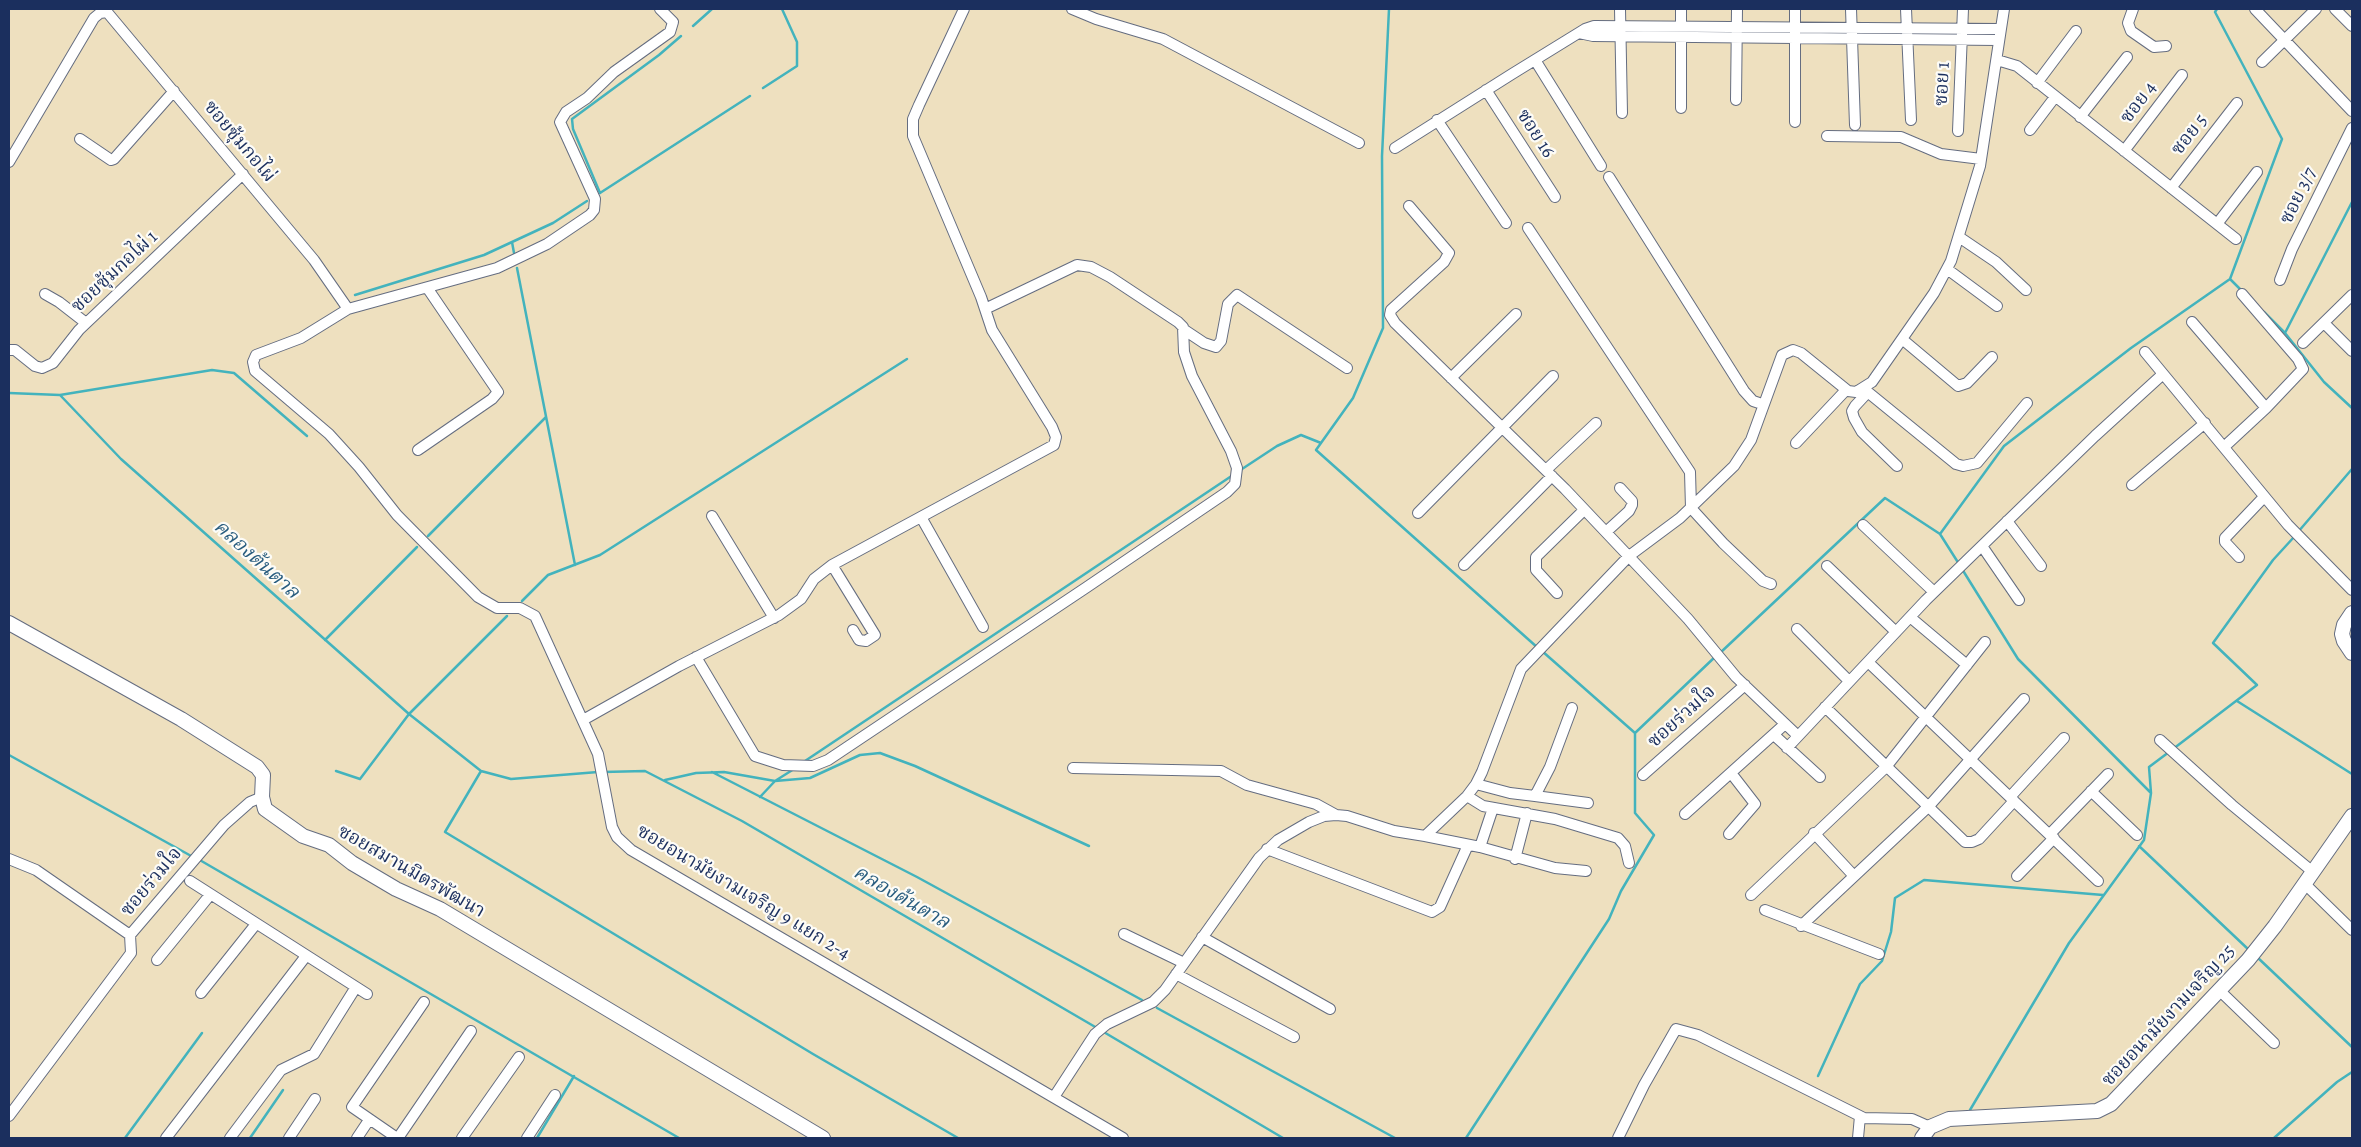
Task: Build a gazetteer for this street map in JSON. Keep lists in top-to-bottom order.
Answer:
{
  "streets": {
    "street": [
      "ซอย 1",
      "ซอย 4",
      "ซอย 16",
      "ซอย 5",
      "ซอยซุ้มกอไผ่",
      "ซอย 3/7",
      "ซอยซุ้มกอไผ่ 1",
      "ซอยร่วมใจ",
      "ซอยสมานมิตรพัฒนา",
      "ซอยอนามัยงามเจริญ 9 แยก 2-4",
      "ซอยอนามัยงามเจริญ 25"
    ]
  },
  "crossings": [
    ["ซอยซุ้มกอไผ่", "ซอยซุ้มกอไผ่ 1"],
    ["ซอยซุ้มกอไผ่", "ซอยอนามัยงามเจริญ 9 แยก 2-4"],
    ["ซอยร่วมใจ", "ซอยสมานมิตรพัฒนา"]
  ],
  "water": ["คลองต้นตาล"]
}
